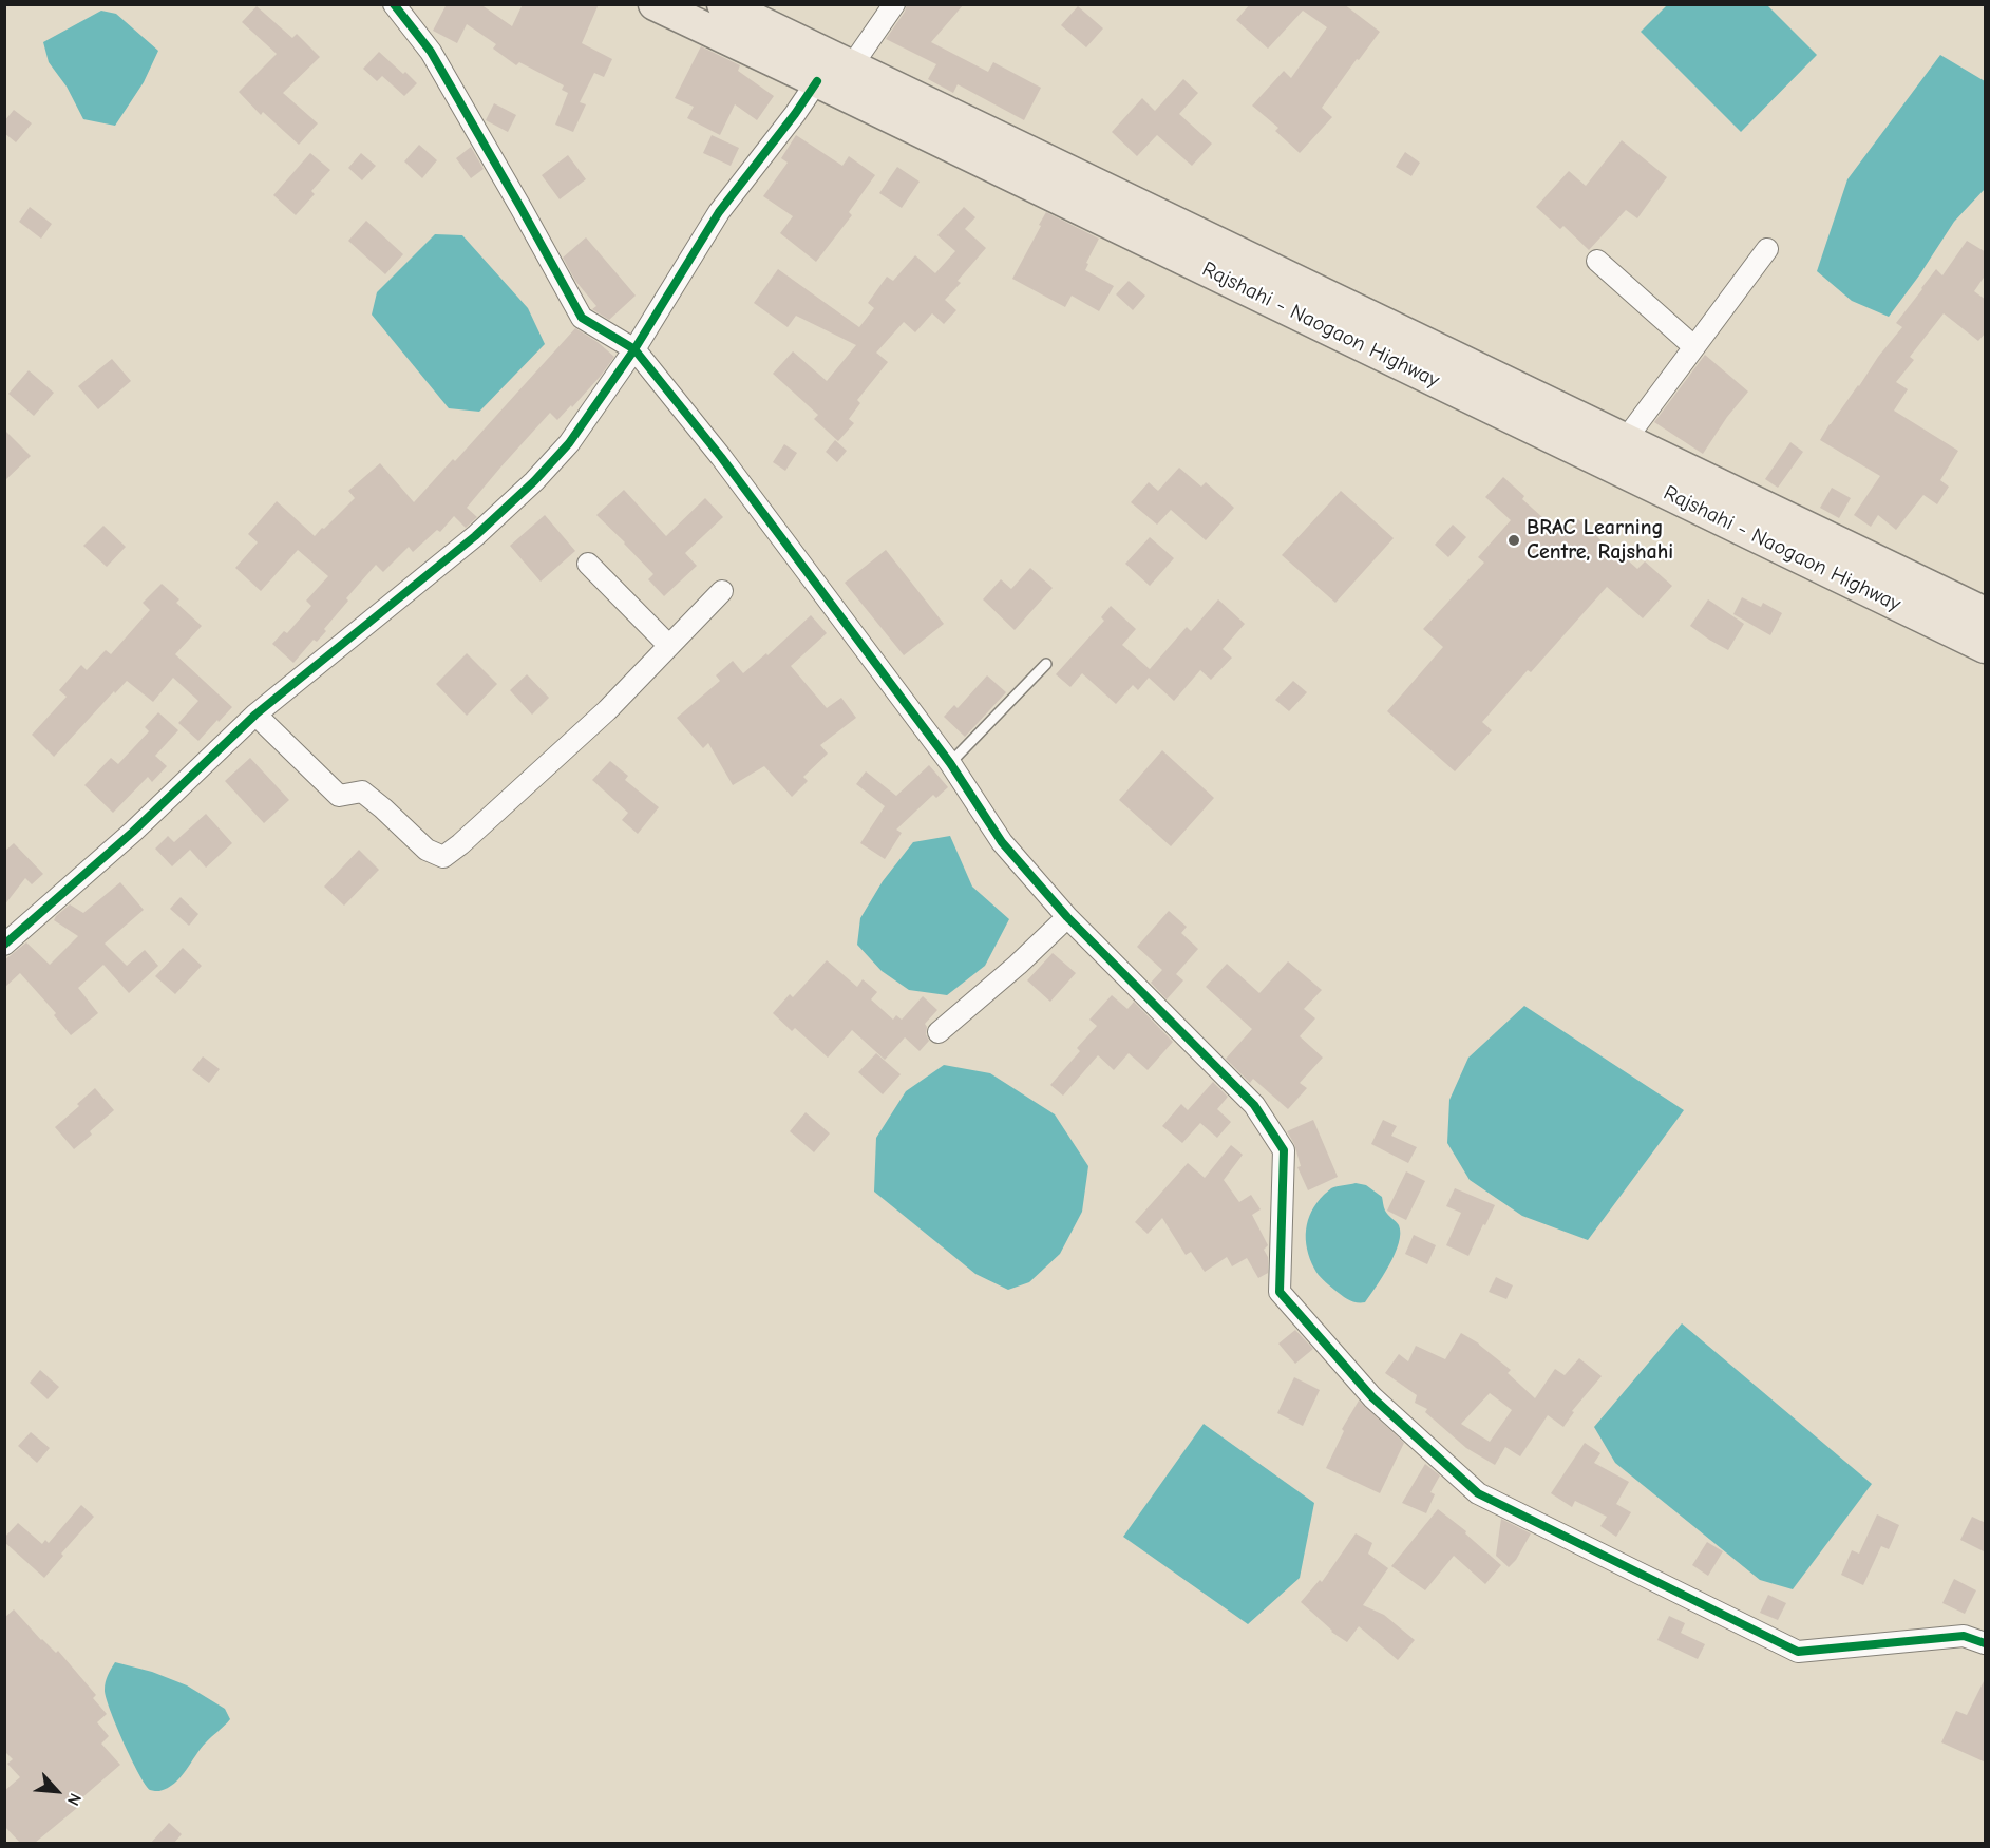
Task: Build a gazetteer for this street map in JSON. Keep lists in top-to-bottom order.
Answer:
{
  "streets": {
    "main road": ["Rajshahi - Naogaon Highway"]
  },
  "places": ["BRAC Learning Centre, Rajshahi"],
  "north": "bottom right"
}
